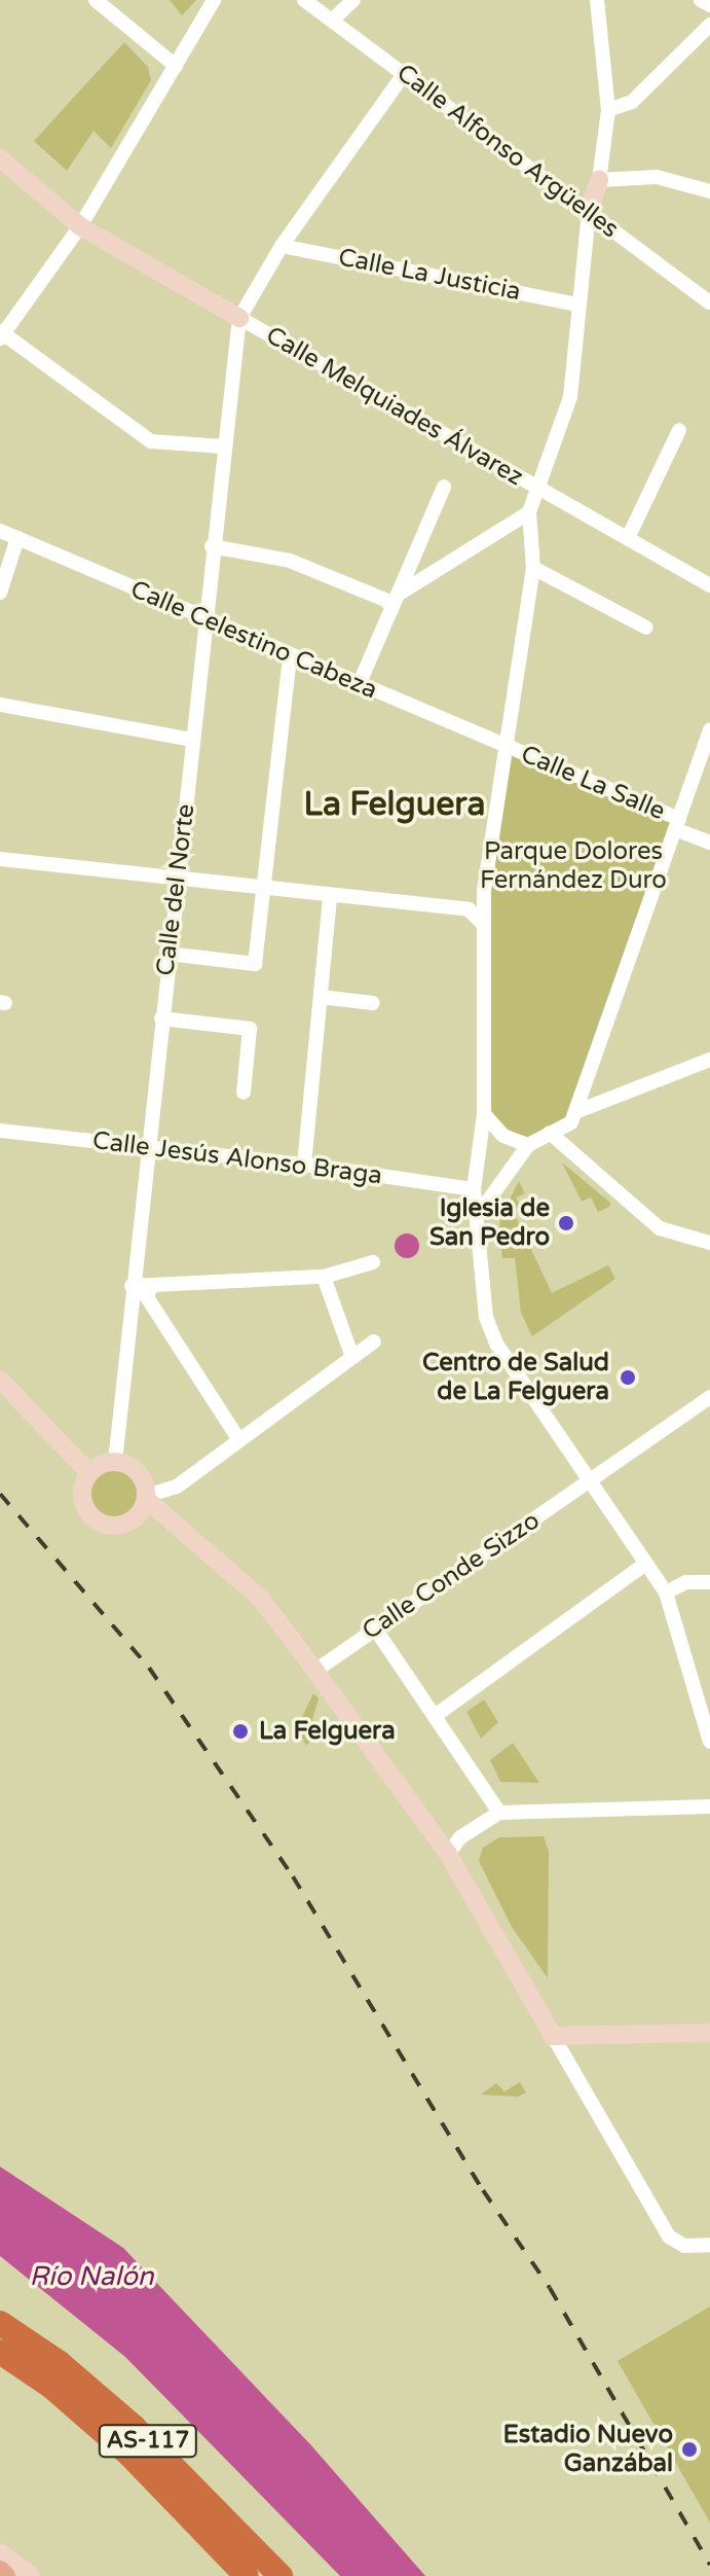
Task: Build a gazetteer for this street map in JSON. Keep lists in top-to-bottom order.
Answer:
{
  "streets": {
    "highway": ["AS-117"],
    "street": [
      "Calle Alfonso Argüelles",
      "Calle La Justicia",
      "Calle Melquiades Álvarez",
      "Calle Celestino Cabeza",
      "Calle La Salle",
      "Calle del Norte",
      "Calle Jesús Alonso Braga",
      "Calle Conde Sizzo"
    ]
  },
  "crossings": [
    ["Calle Melquiades Álvarez", "Calle del Norte"],
    ["Calle Celestino Cabeza", "Calle La Salle"],
    ["Calle Celestino Cabeza", "Calle del Norte"],
    ["Calle del Norte", "Calle Jesús Alonso Braga"]
  ],
  "districts": ["La Felguera"],
  "water": ["Río Nalón"],
  "parks": ["Parque Dolores Fernández Duro"],
  "places": [
    "Iglesia de San Pedro",
    "Centro de Salud de La Felguera",
    "La Felguera",
    "Estadio Nuevo Ganzábal"
  ]
}
